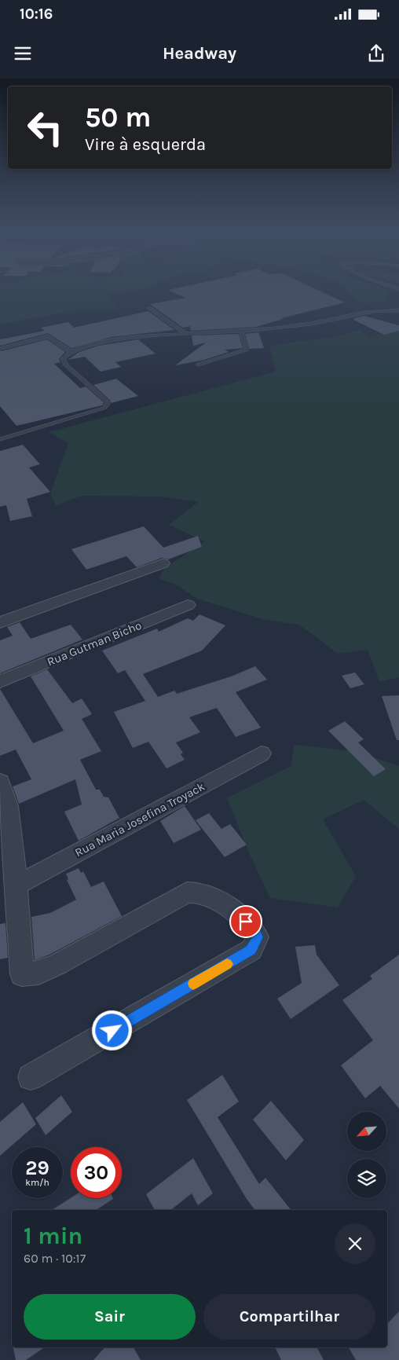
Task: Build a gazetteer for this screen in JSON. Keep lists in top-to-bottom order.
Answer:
{
  "streets": {
    "street": ["Rua Gutman Bicho", "Rua Maria Josefina Troyack"]
  },
  "north": "bottom left",
  "page": {
    "status": "10:16",
    "header": "Headway",
    "turn": ["50 m", "Vire à esquerda"],
    "speed": "29 km/h",
    "limit": "30",
    "heading": ["1 min", "60 m · 10:17"],
    "buttons": ["Sair", "Compartilhar"]
  }
}
